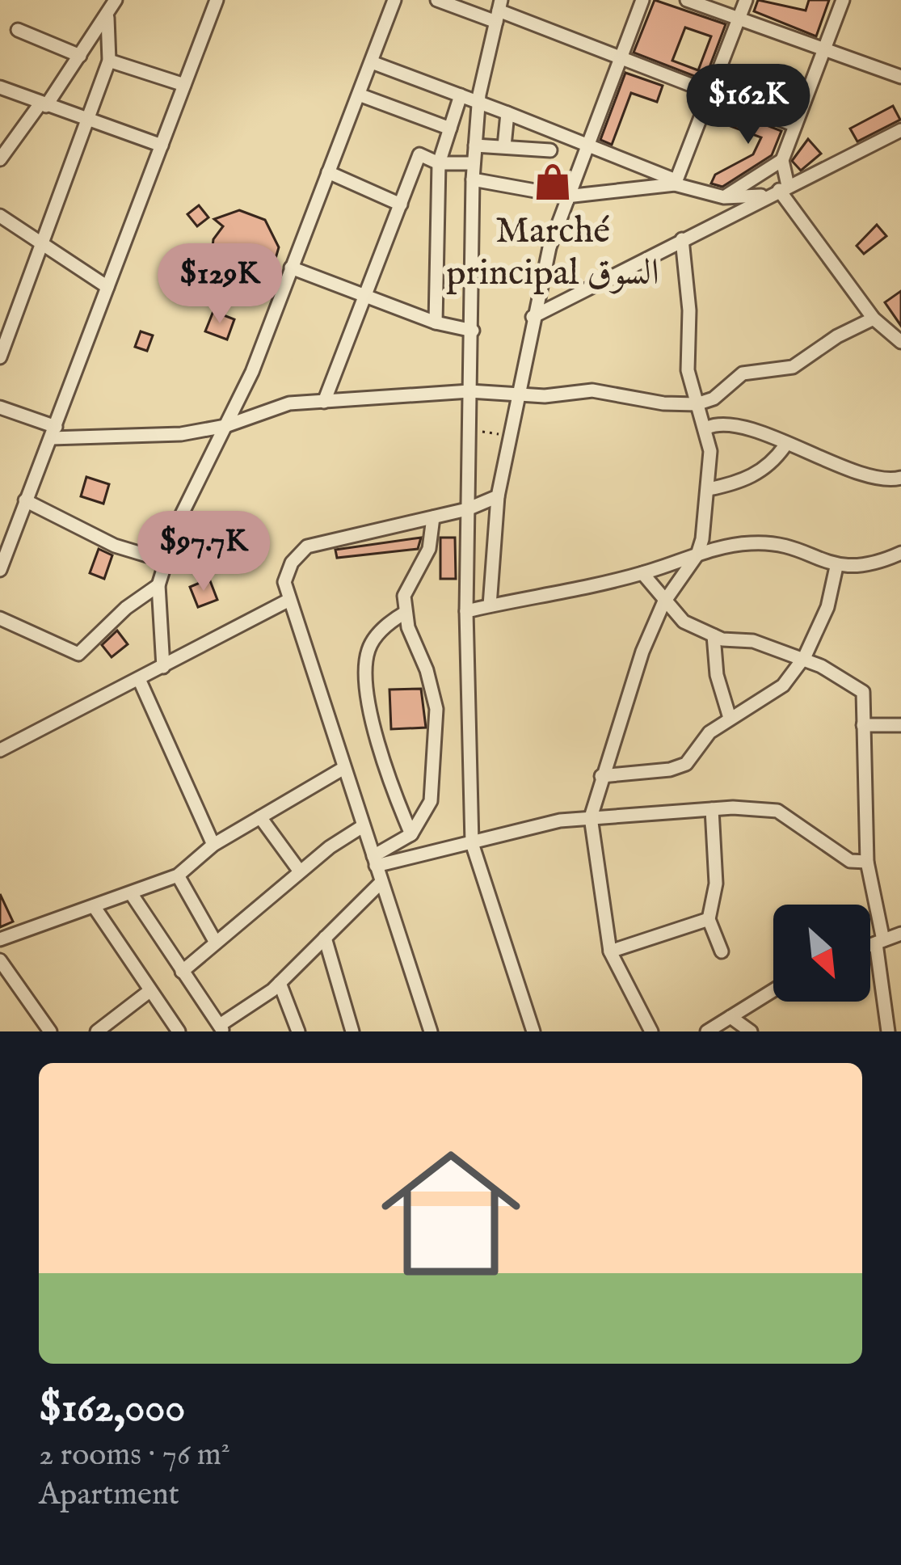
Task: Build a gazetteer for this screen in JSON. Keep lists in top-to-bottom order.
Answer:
{
  "places": {
    "shop": ["Marché principal السوق"]
  },
  "north": "bottom right",
  "page": {
    "price": ["$162K", "$129K", "$97.7K"],
    "list": [
      {
        "name": "$162,000",
        "note": "2 rooms · 76 m² · Apartment"
      }
    ]
  }
}
